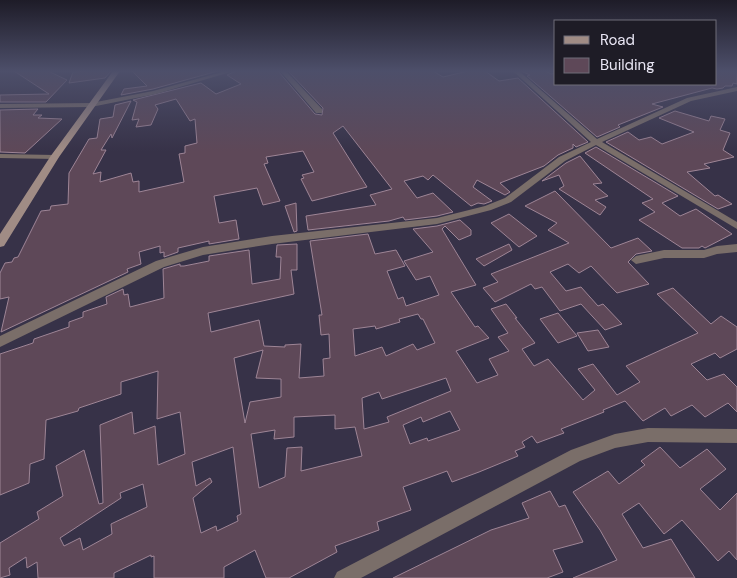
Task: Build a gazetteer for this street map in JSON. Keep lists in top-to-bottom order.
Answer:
{
  "legend": ["Road", "Building"]
}
